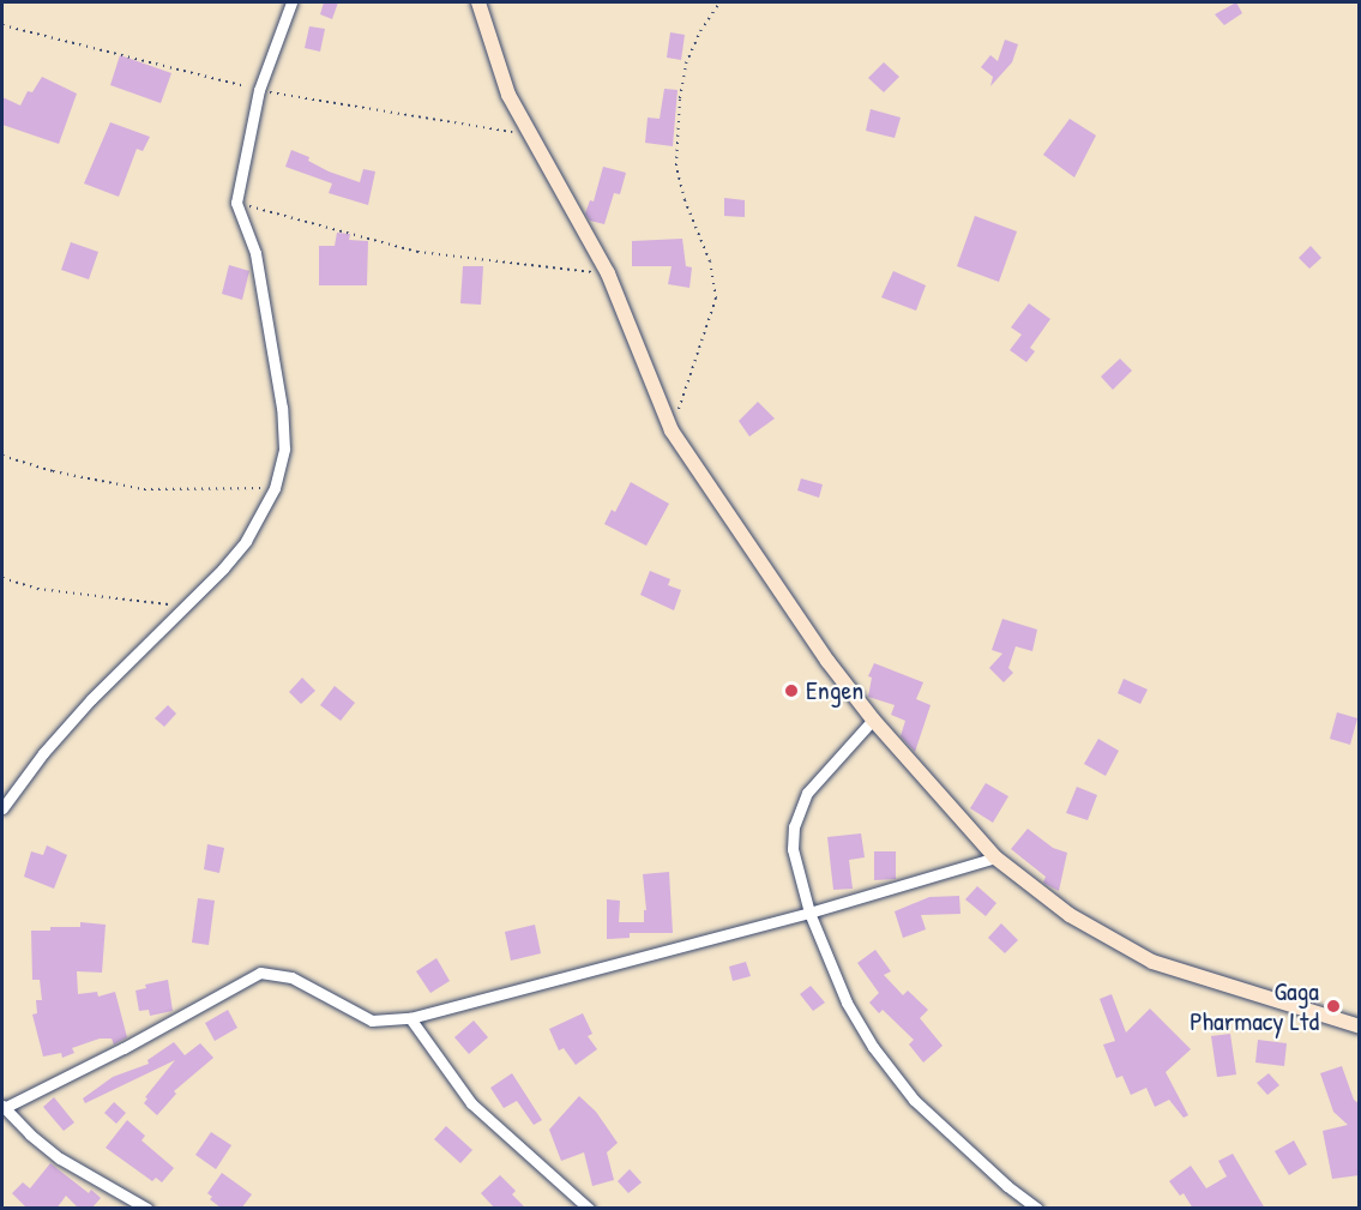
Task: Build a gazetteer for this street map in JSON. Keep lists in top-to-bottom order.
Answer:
{
  "places": ["Engen", "Gaga Pharmacy Ltd"]
}
